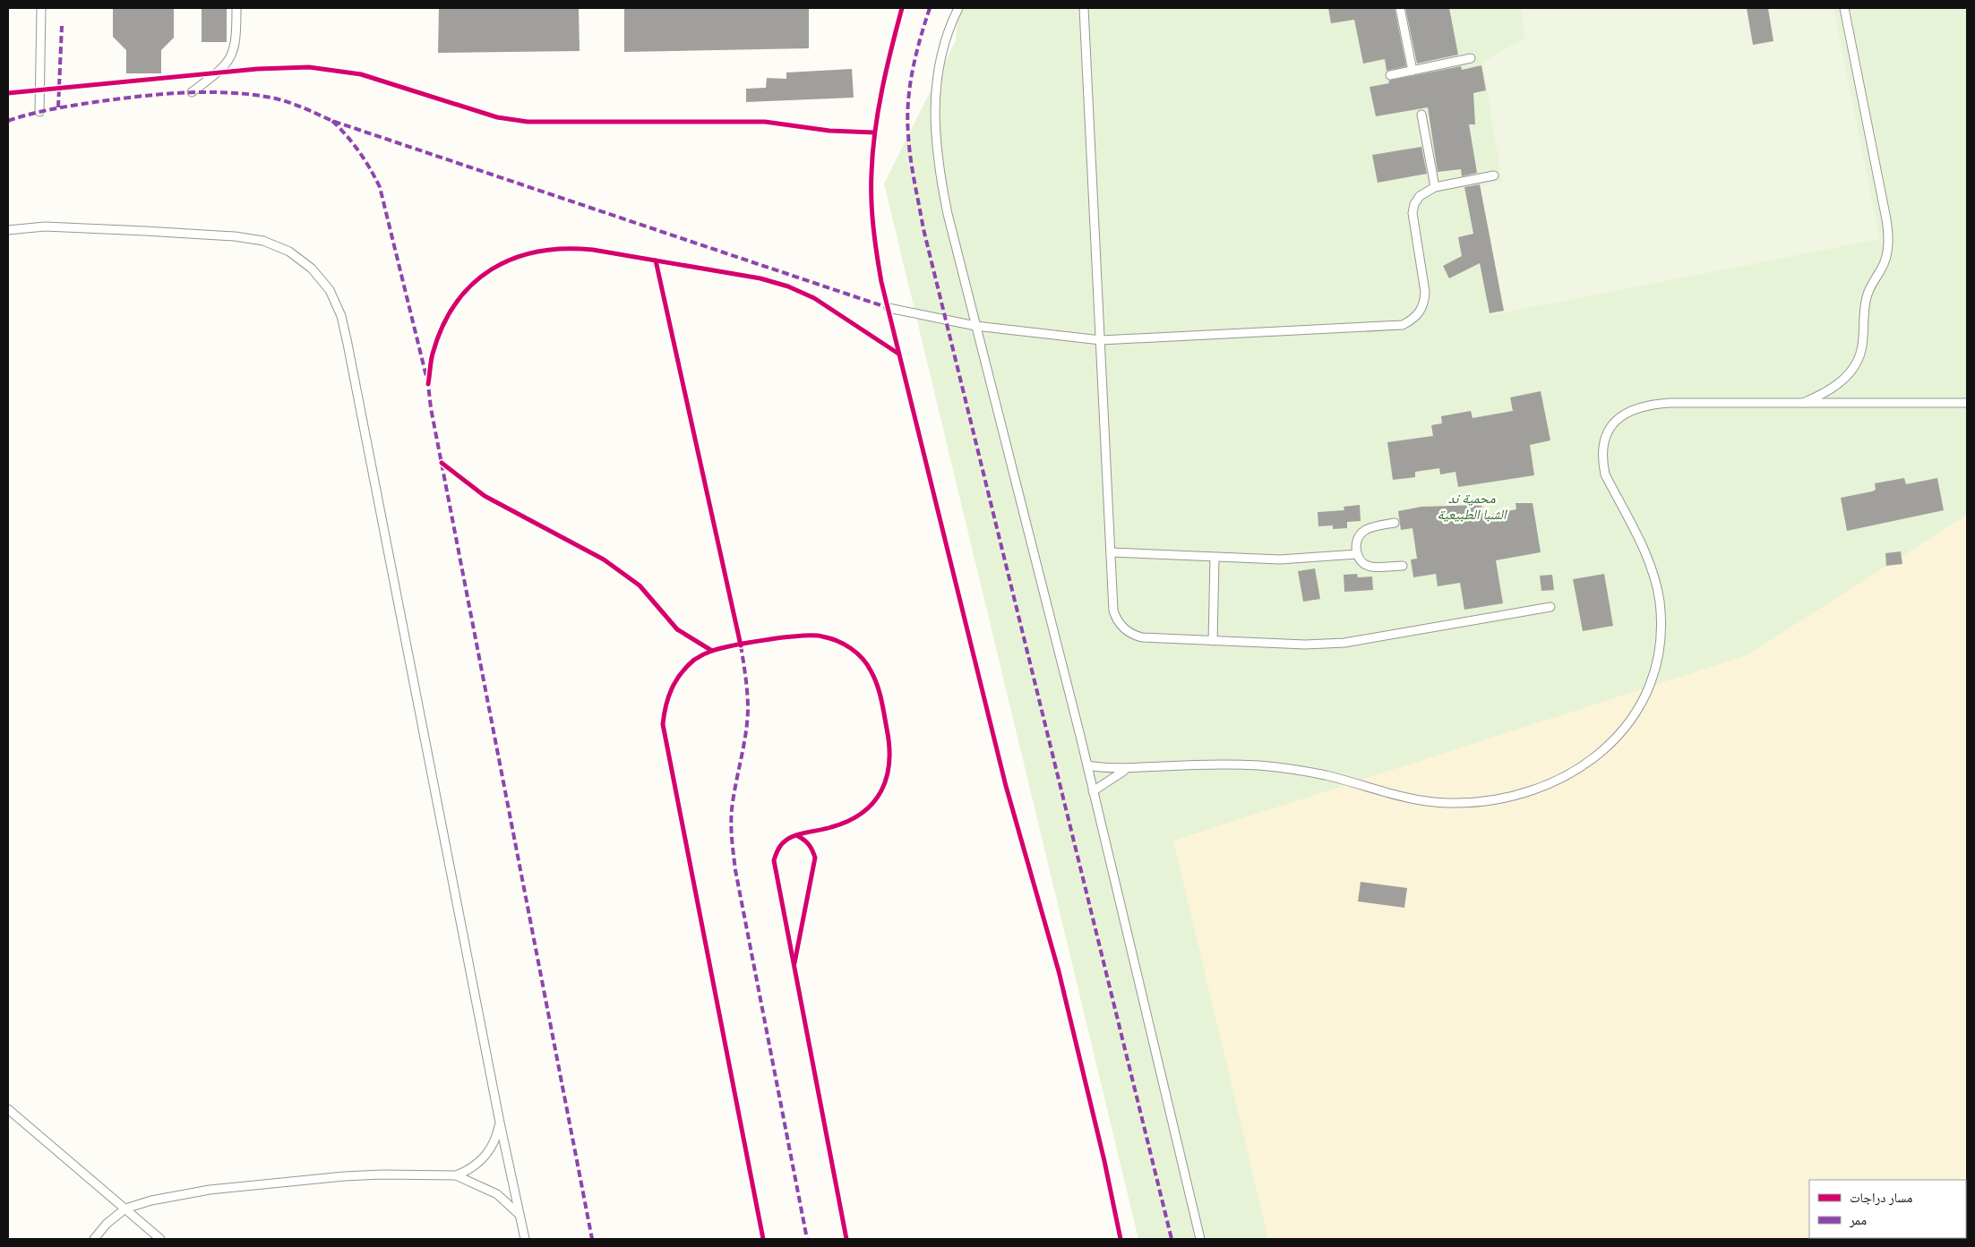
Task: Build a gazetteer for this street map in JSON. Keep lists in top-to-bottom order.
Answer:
{
  "parks": ["محمية ند الشبا الطبيعية"],
  "legend": ["مسار دراجات", "ممر"]
}
